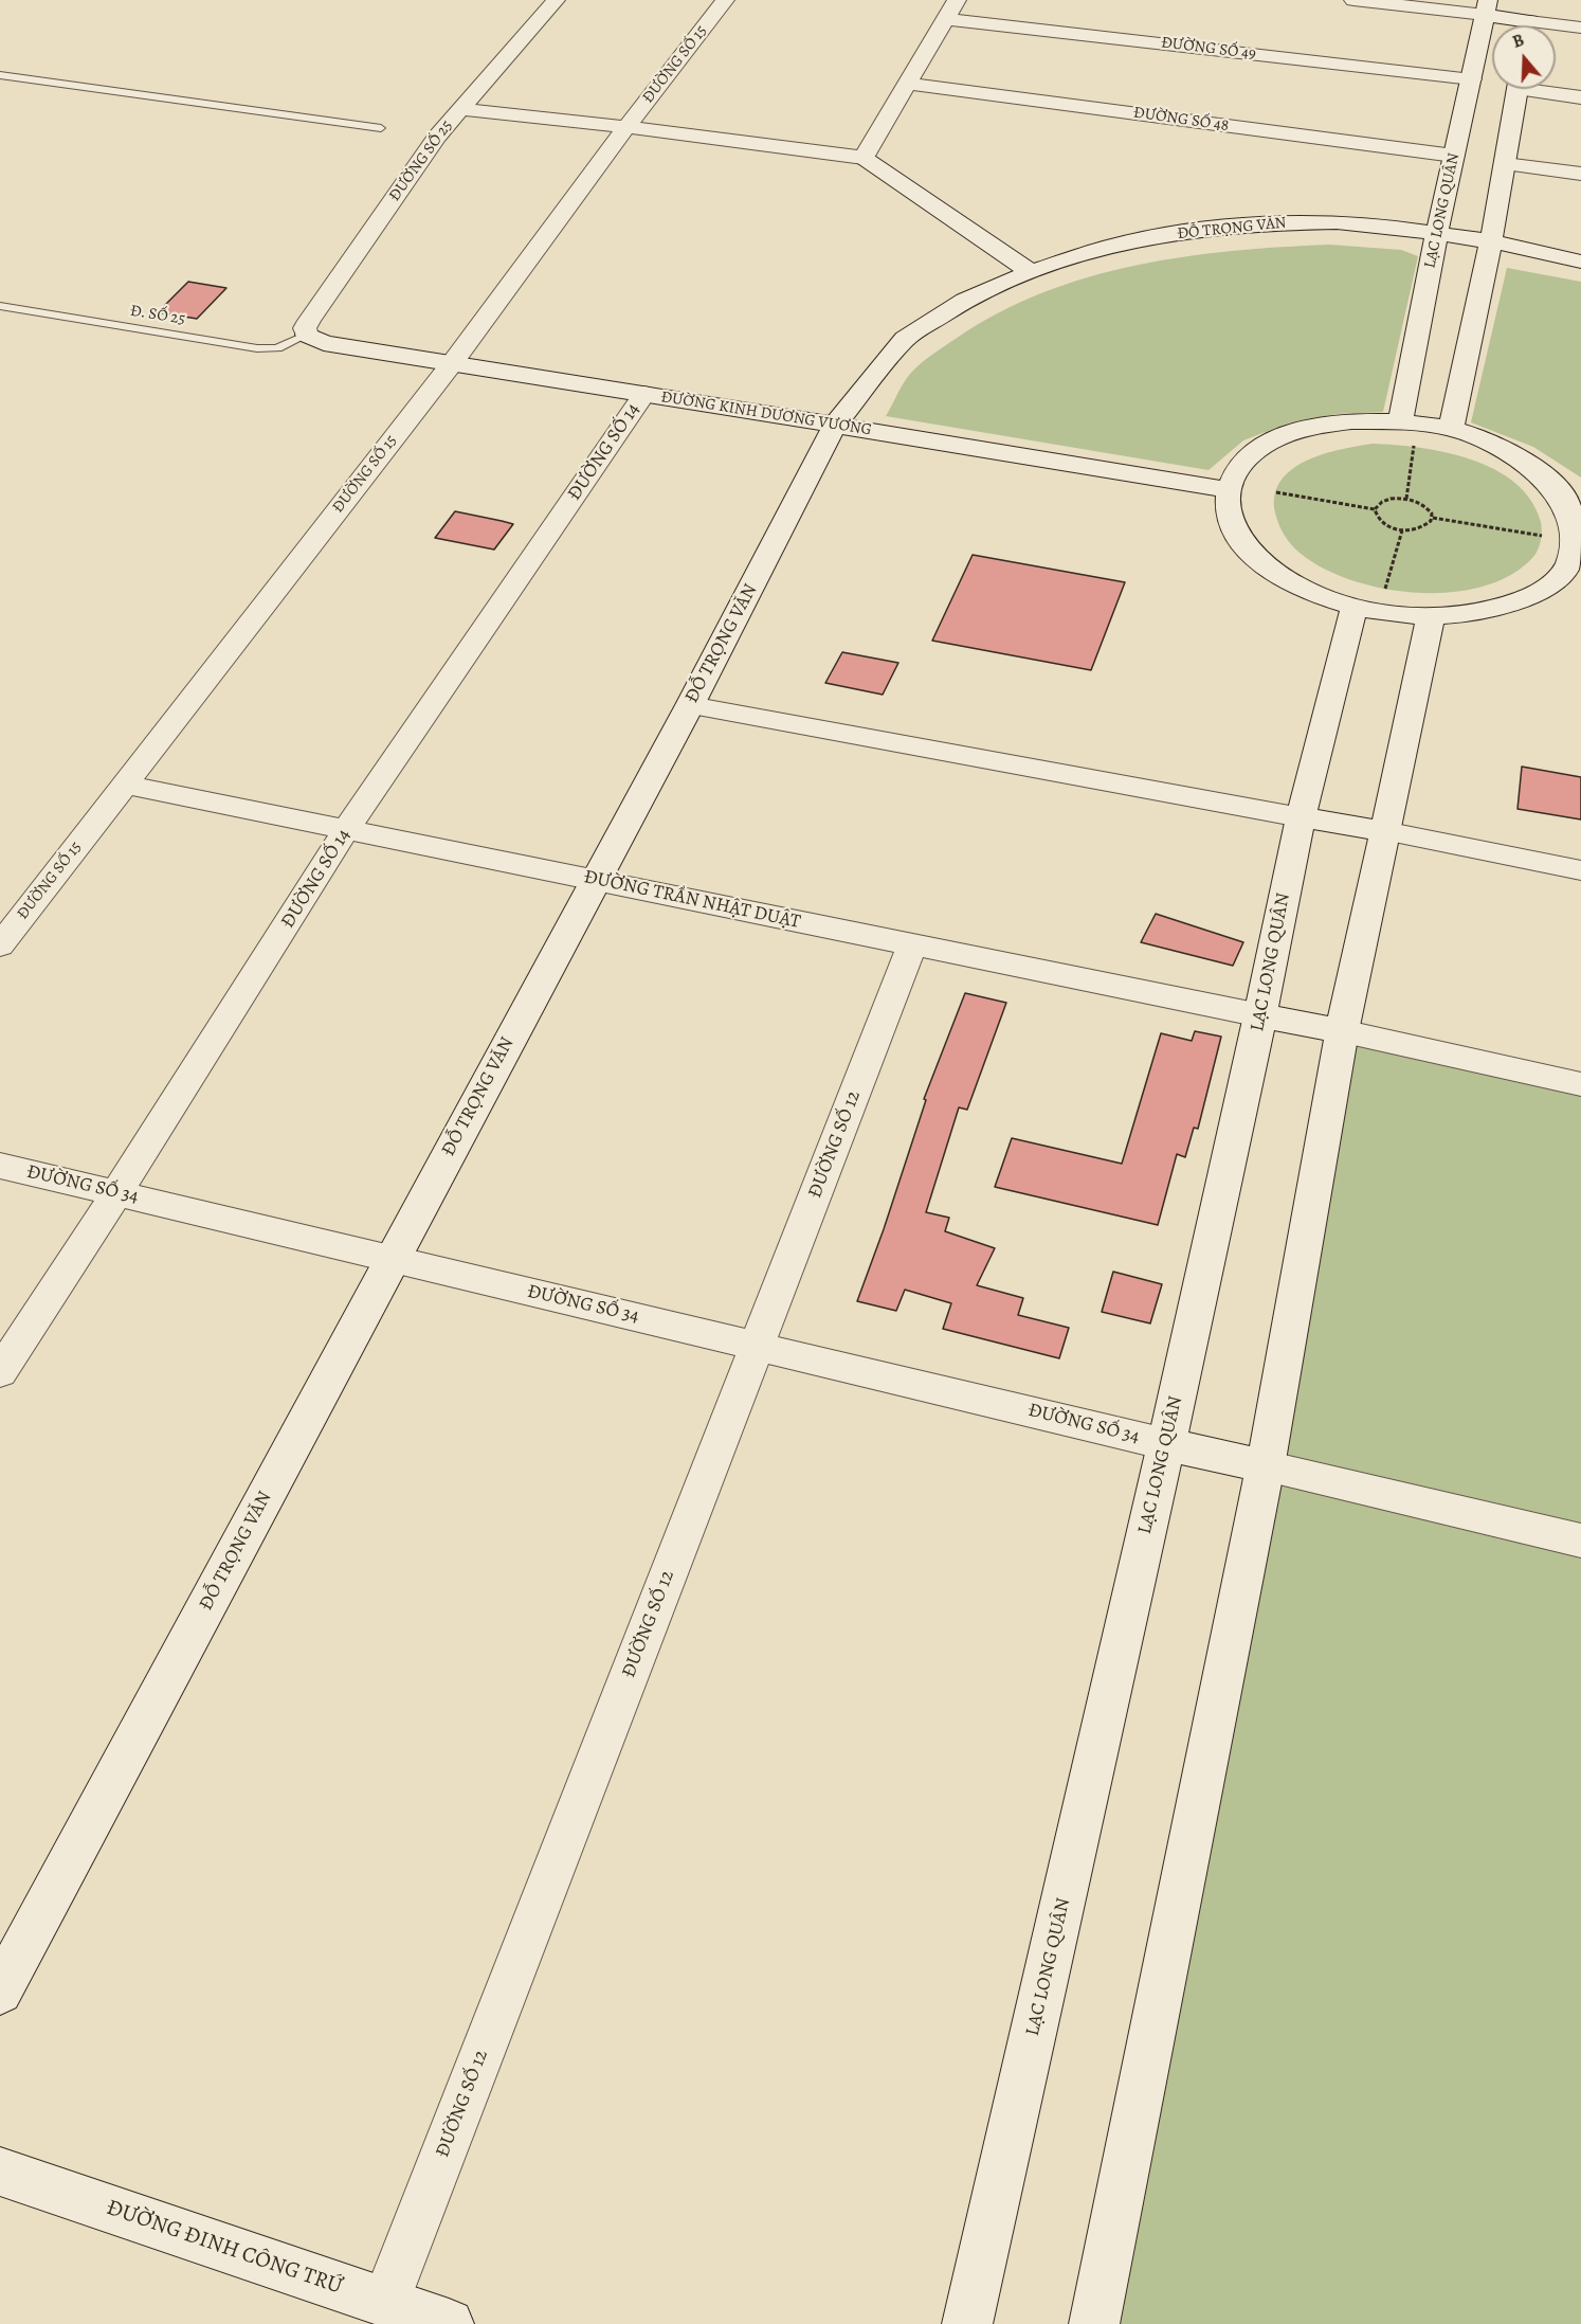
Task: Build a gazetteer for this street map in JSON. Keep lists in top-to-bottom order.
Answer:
{
  "streets": {
    "main road": [
      "LẠC LONG QUÂN",
      "ĐỖ TRỌNG VĂN",
      "ĐƯỜNG KINH DƯƠNG VƯƠNG",
      "ĐƯỜNG ĐINH CÔNG TRỨ"
    ],
    "street": [
      "ĐƯỜNG SỐ 49",
      "ĐƯỜNG SỐ 15",
      "ĐƯỜNG SỐ 48",
      "ĐƯỜNG SỐ 25",
      "ĐƯỜNG SỐ 14",
      "ĐƯỜNG TRẦN NHẬT DUẬT",
      "ĐƯỜNG SỐ 12",
      "ĐƯỜNG SỐ 34"
    ],
    "lane": ["Đ. SỐ 25"]
  },
  "crossings": [
    ["ĐƯỜNG SỐ 49", "LẠC LONG QUÂN"],
    ["ĐƯỜNG SỐ 15", "ĐƯỜNG KINH DƯƠNG VƯƠNG"],
    ["ĐƯỜNG SỐ 15", "ĐƯỜNG TRẦN NHẬT DUẬT"],
    ["ĐƯỜNG SỐ 48", "LẠC LONG QUÂN"],
    ["ĐƯỜNG SỐ 25", "Đ. SỐ 25"],
    ["ĐƯỜNG SỐ 25", "ĐƯỜNG KINH DƯƠNG VƯƠNG"],
    ["LẠC LONG QUÂN", "ĐỖ TRỌNG VĂN"],
    ["LẠC LONG QUÂN", "ĐƯỜNG TRẦN NHẬT DUẬT"],
    ["LẠC LONG QUÂN", "ĐƯỜNG SỐ 34"],
    ["ĐỖ TRỌNG VĂN", "ĐƯỜNG KINH DƯƠNG VƯƠNG"],
    ["ĐỖ TRỌNG VĂN", "ĐƯỜNG TRẦN NHẬT DUẬT"],
    ["ĐỖ TRỌNG VĂN", "ĐƯỜNG SỐ 34"],
    ["Đ. SỐ 25", "ĐƯỜNG KINH DƯƠNG VƯƠNG"],
    ["ĐƯỜNG KINH DƯƠNG VƯƠNG", "ĐƯỜNG SỐ 14"],
    ["ĐƯỜNG SỐ 14", "ĐƯỜNG TRẦN NHẬT DUẬT"],
    ["ĐƯỜNG SỐ 14", "ĐƯỜNG SỐ 34"],
    ["ĐƯỜNG TRẦN NHẬT DUẬT", "ĐƯỜNG SỐ 12"],
    ["ĐƯỜNG SỐ 12", "ĐƯỜNG SỐ 34"],
    ["ĐƯỜNG SỐ 12", "ĐƯỜNG ĐINH CÔNG TRỨ"]
  ],
  "north": "top"
}
